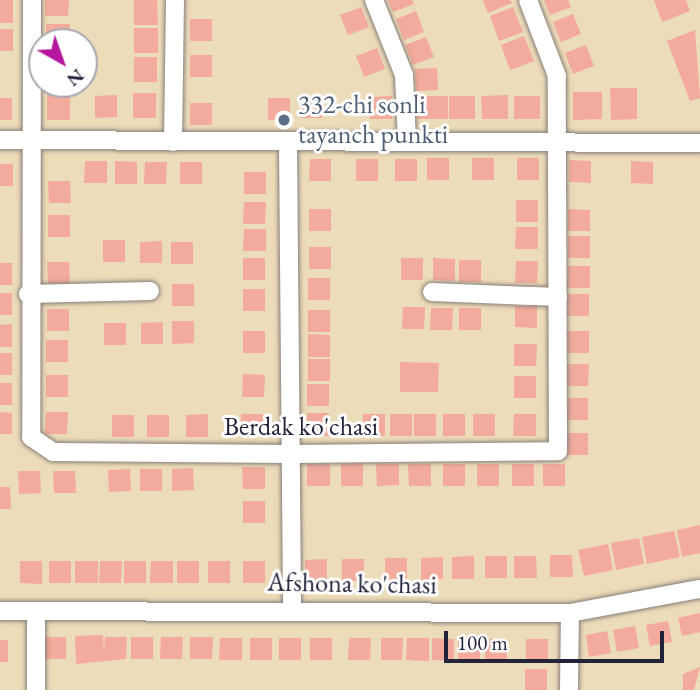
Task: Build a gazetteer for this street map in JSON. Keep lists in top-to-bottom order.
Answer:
{
  "streets": {
    "street": ["Berdak ko'chasi", "Afshona ko'chasi"]
  },
  "places": ["332-chi sonli tayanch punkti"],
  "scale_bar": "100 m",
  "north": "bottom right"
}
